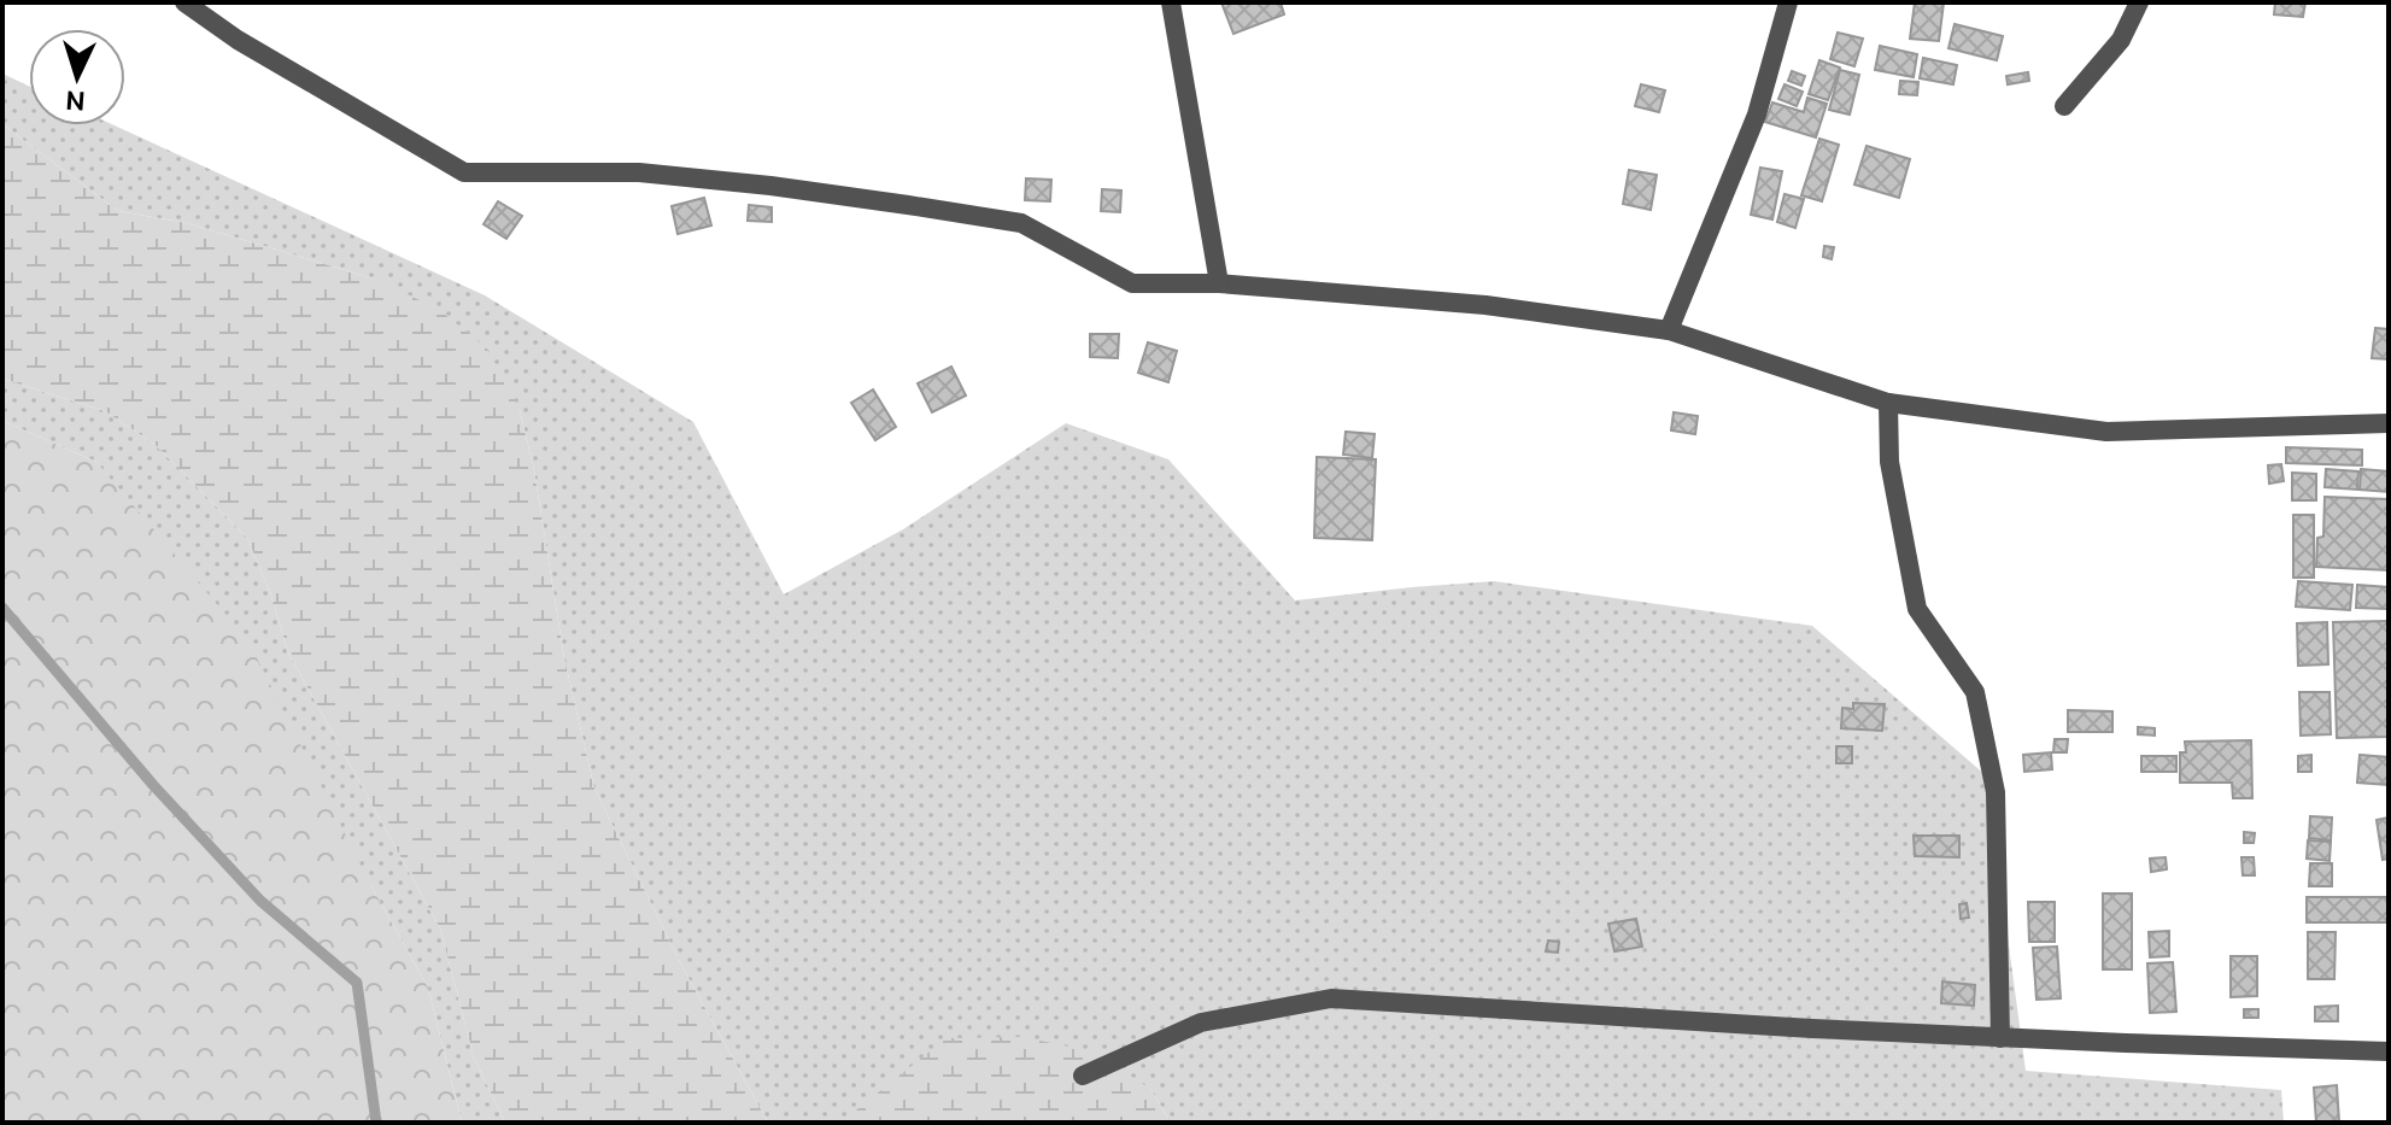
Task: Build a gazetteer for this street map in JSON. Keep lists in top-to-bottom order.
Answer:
{
  "north": "bottom"
}
